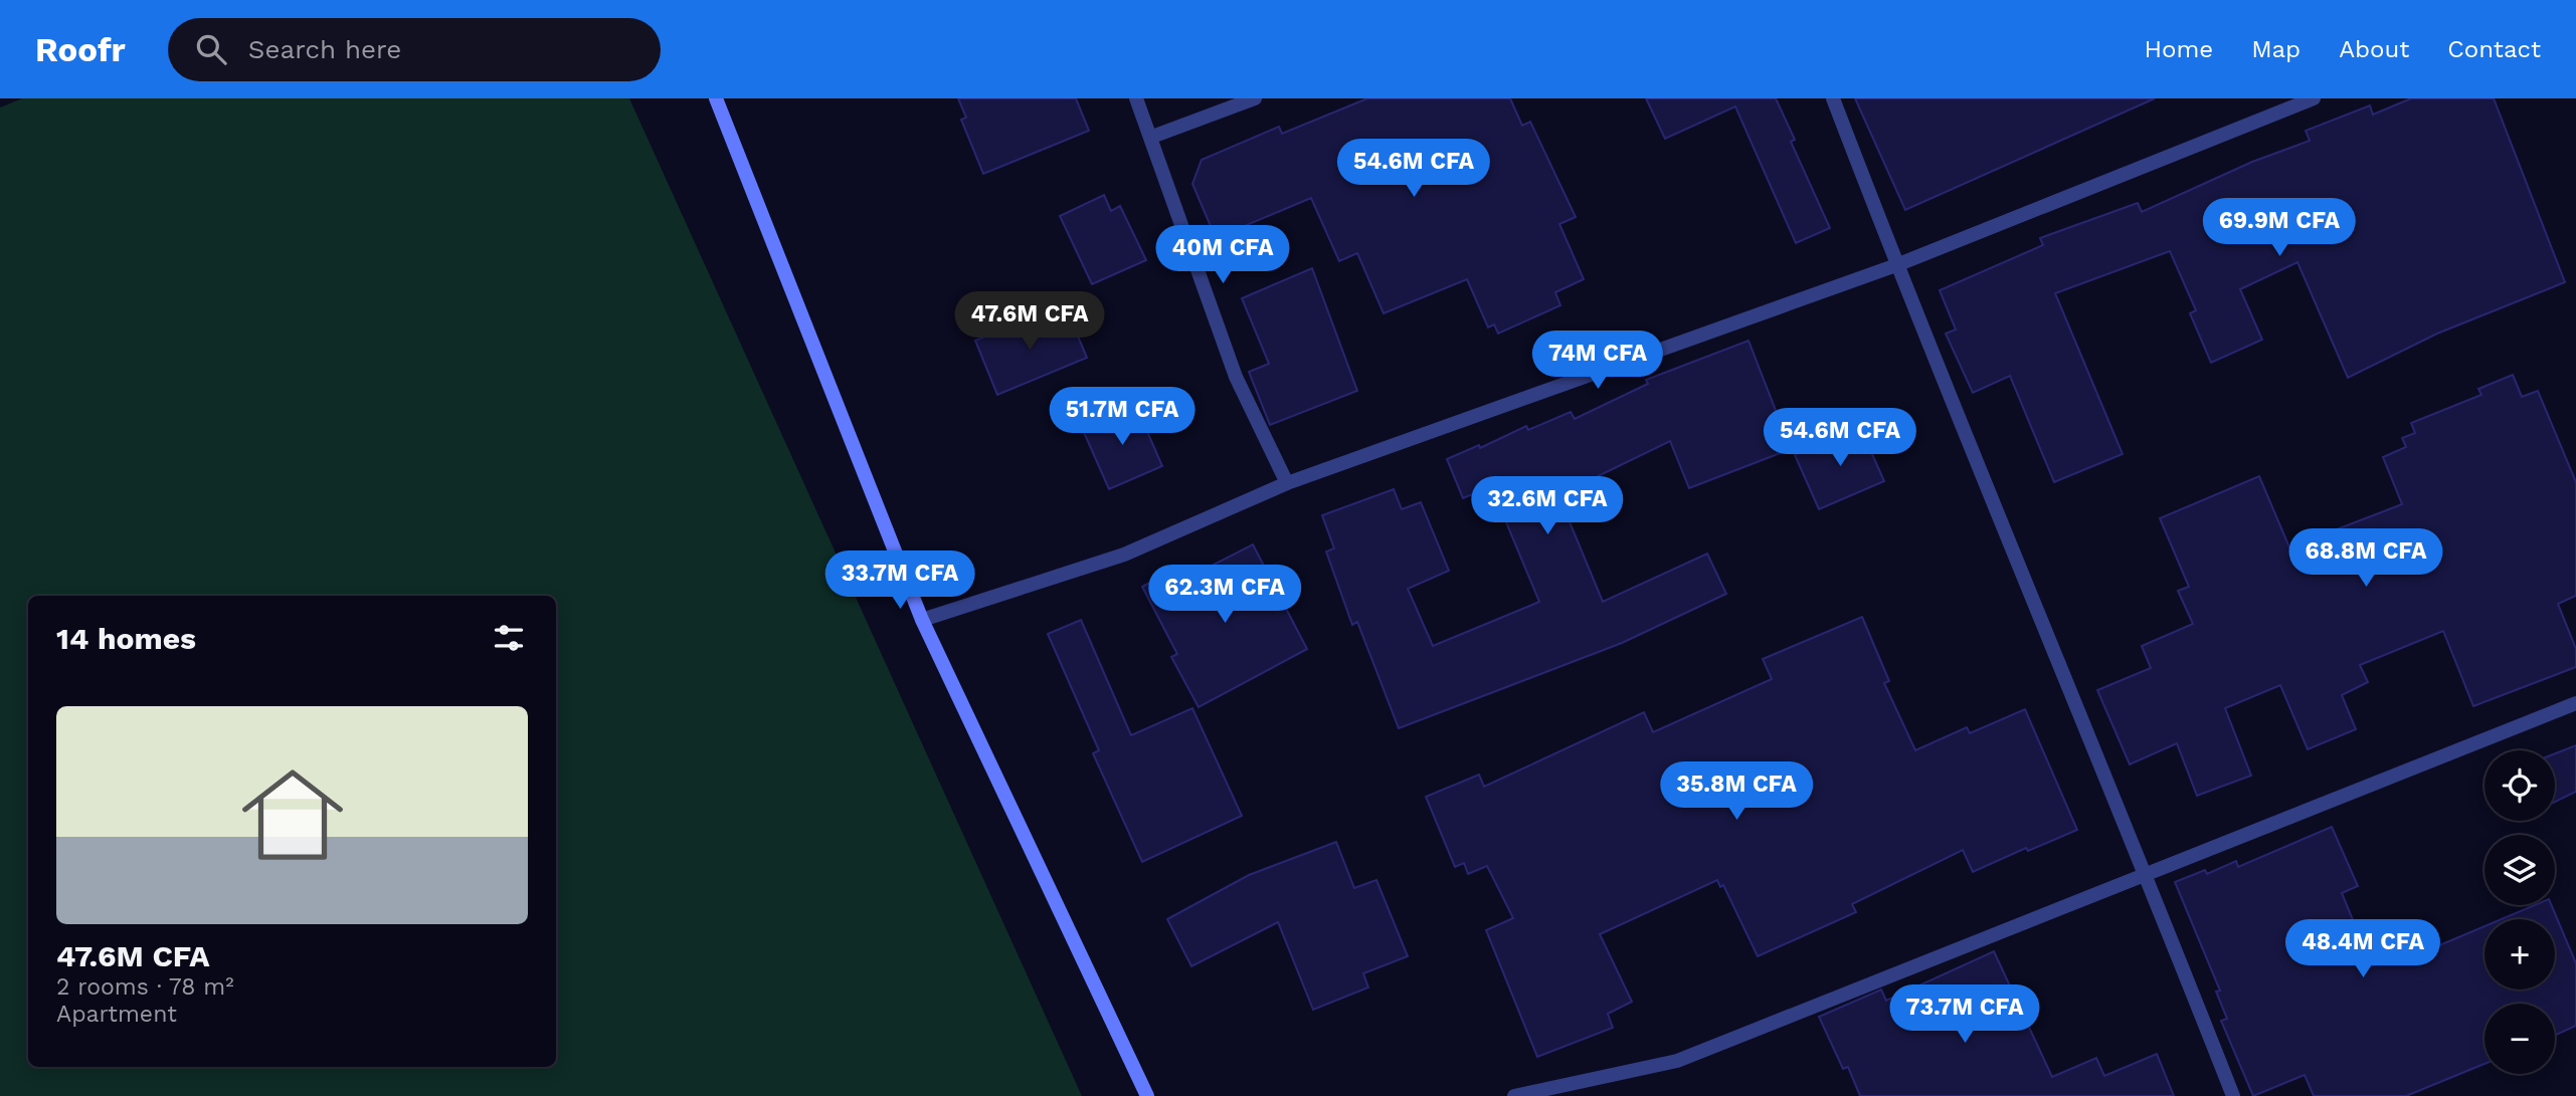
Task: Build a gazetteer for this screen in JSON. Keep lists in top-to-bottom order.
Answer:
{
  "page": {
    "header": "Roofr",
    "search": "Search here",
    "nav": [
      "Home",
      "Map",
      "About",
      "Contact"
    ],
    "price": [
      "54.6M CFA",
      "69.9M CFA",
      "40M CFA",
      "47.6M CFA",
      "74M CFA",
      "51.7M CFA",
      "54.6M CFA",
      "32.6M CFA",
      "68.8M CFA",
      "33.7M CFA",
      "62.3M CFA",
      "35.8M CFA",
      "48.4M CFA",
      "73.7M CFA"
    ],
    "heading": "14 homes",
    "list": [
      {
        "name": "47.6M CFA",
        "note": "2 rooms · 78 m² · Apartment"
      }
    ],
    "map_buttons": ["+", "−"]
  }
}
